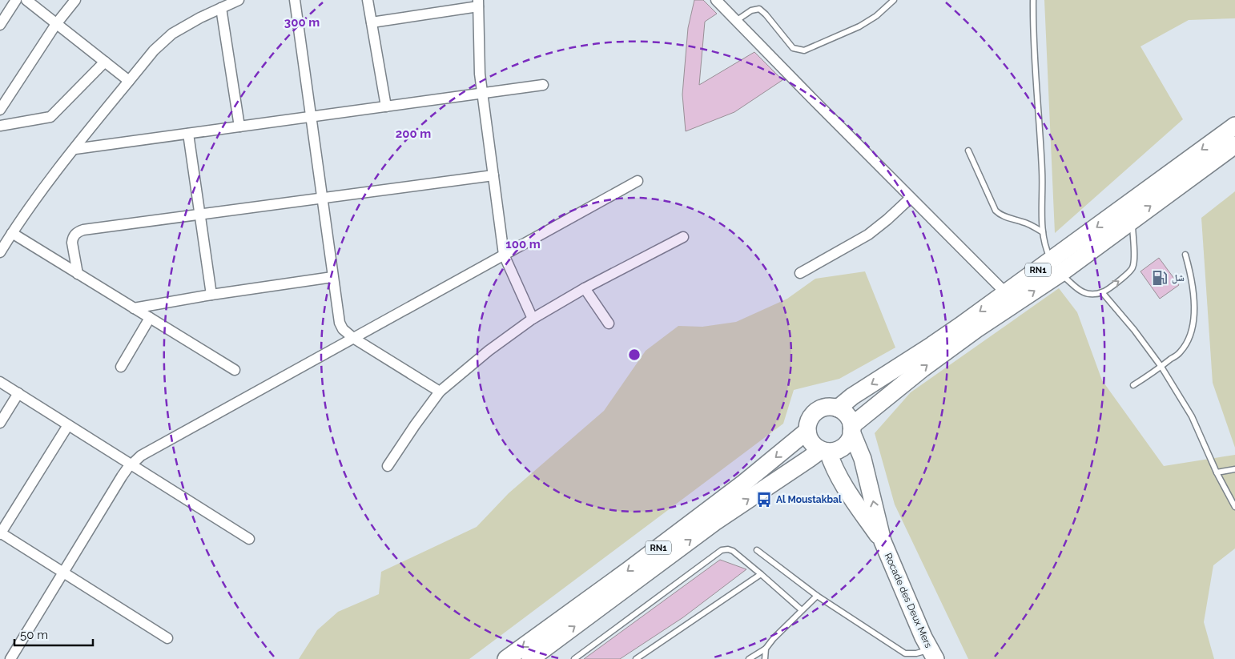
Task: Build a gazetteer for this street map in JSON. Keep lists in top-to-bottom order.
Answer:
{
  "streets": {
    "highway": ["RN1", "Rocade des Deux Mers"]
  },
  "crossings": [
    ["RN1", "Rocade des Deux Mers"]
  ],
  "places": {
    "fuel station": ["شل"],
    "bus stop": ["Al Moustakbal"]
  },
  "scale_bar": "50 m",
  "rings": ["300 m", "200 m", "100 m"]
}
